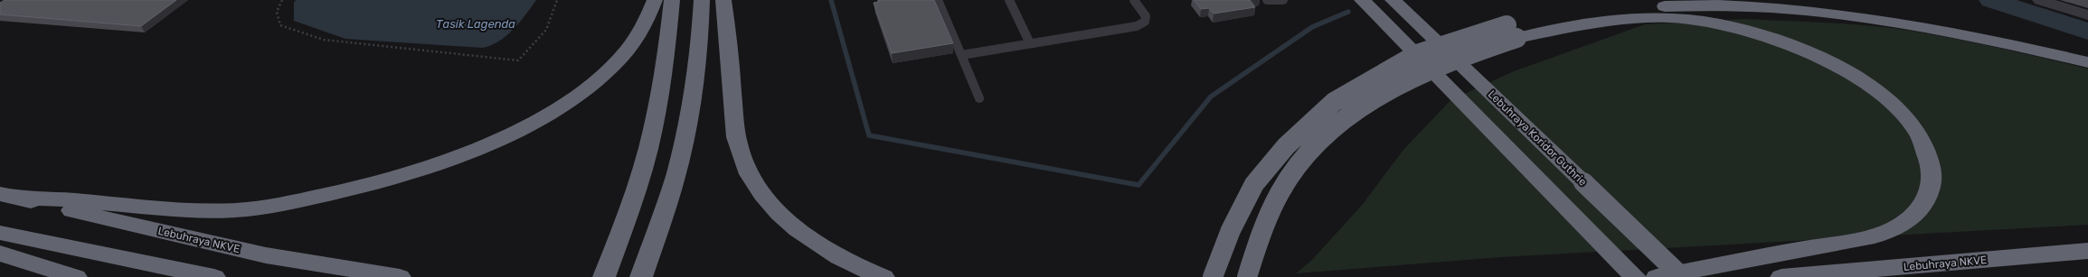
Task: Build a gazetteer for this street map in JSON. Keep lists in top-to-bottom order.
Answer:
{
  "streets": {
    "highway": ["Lebuhraya Koridor Guthrie", "Lebuhraya NKVE"]
  },
  "water": ["Tasik Lagenda"]
}
